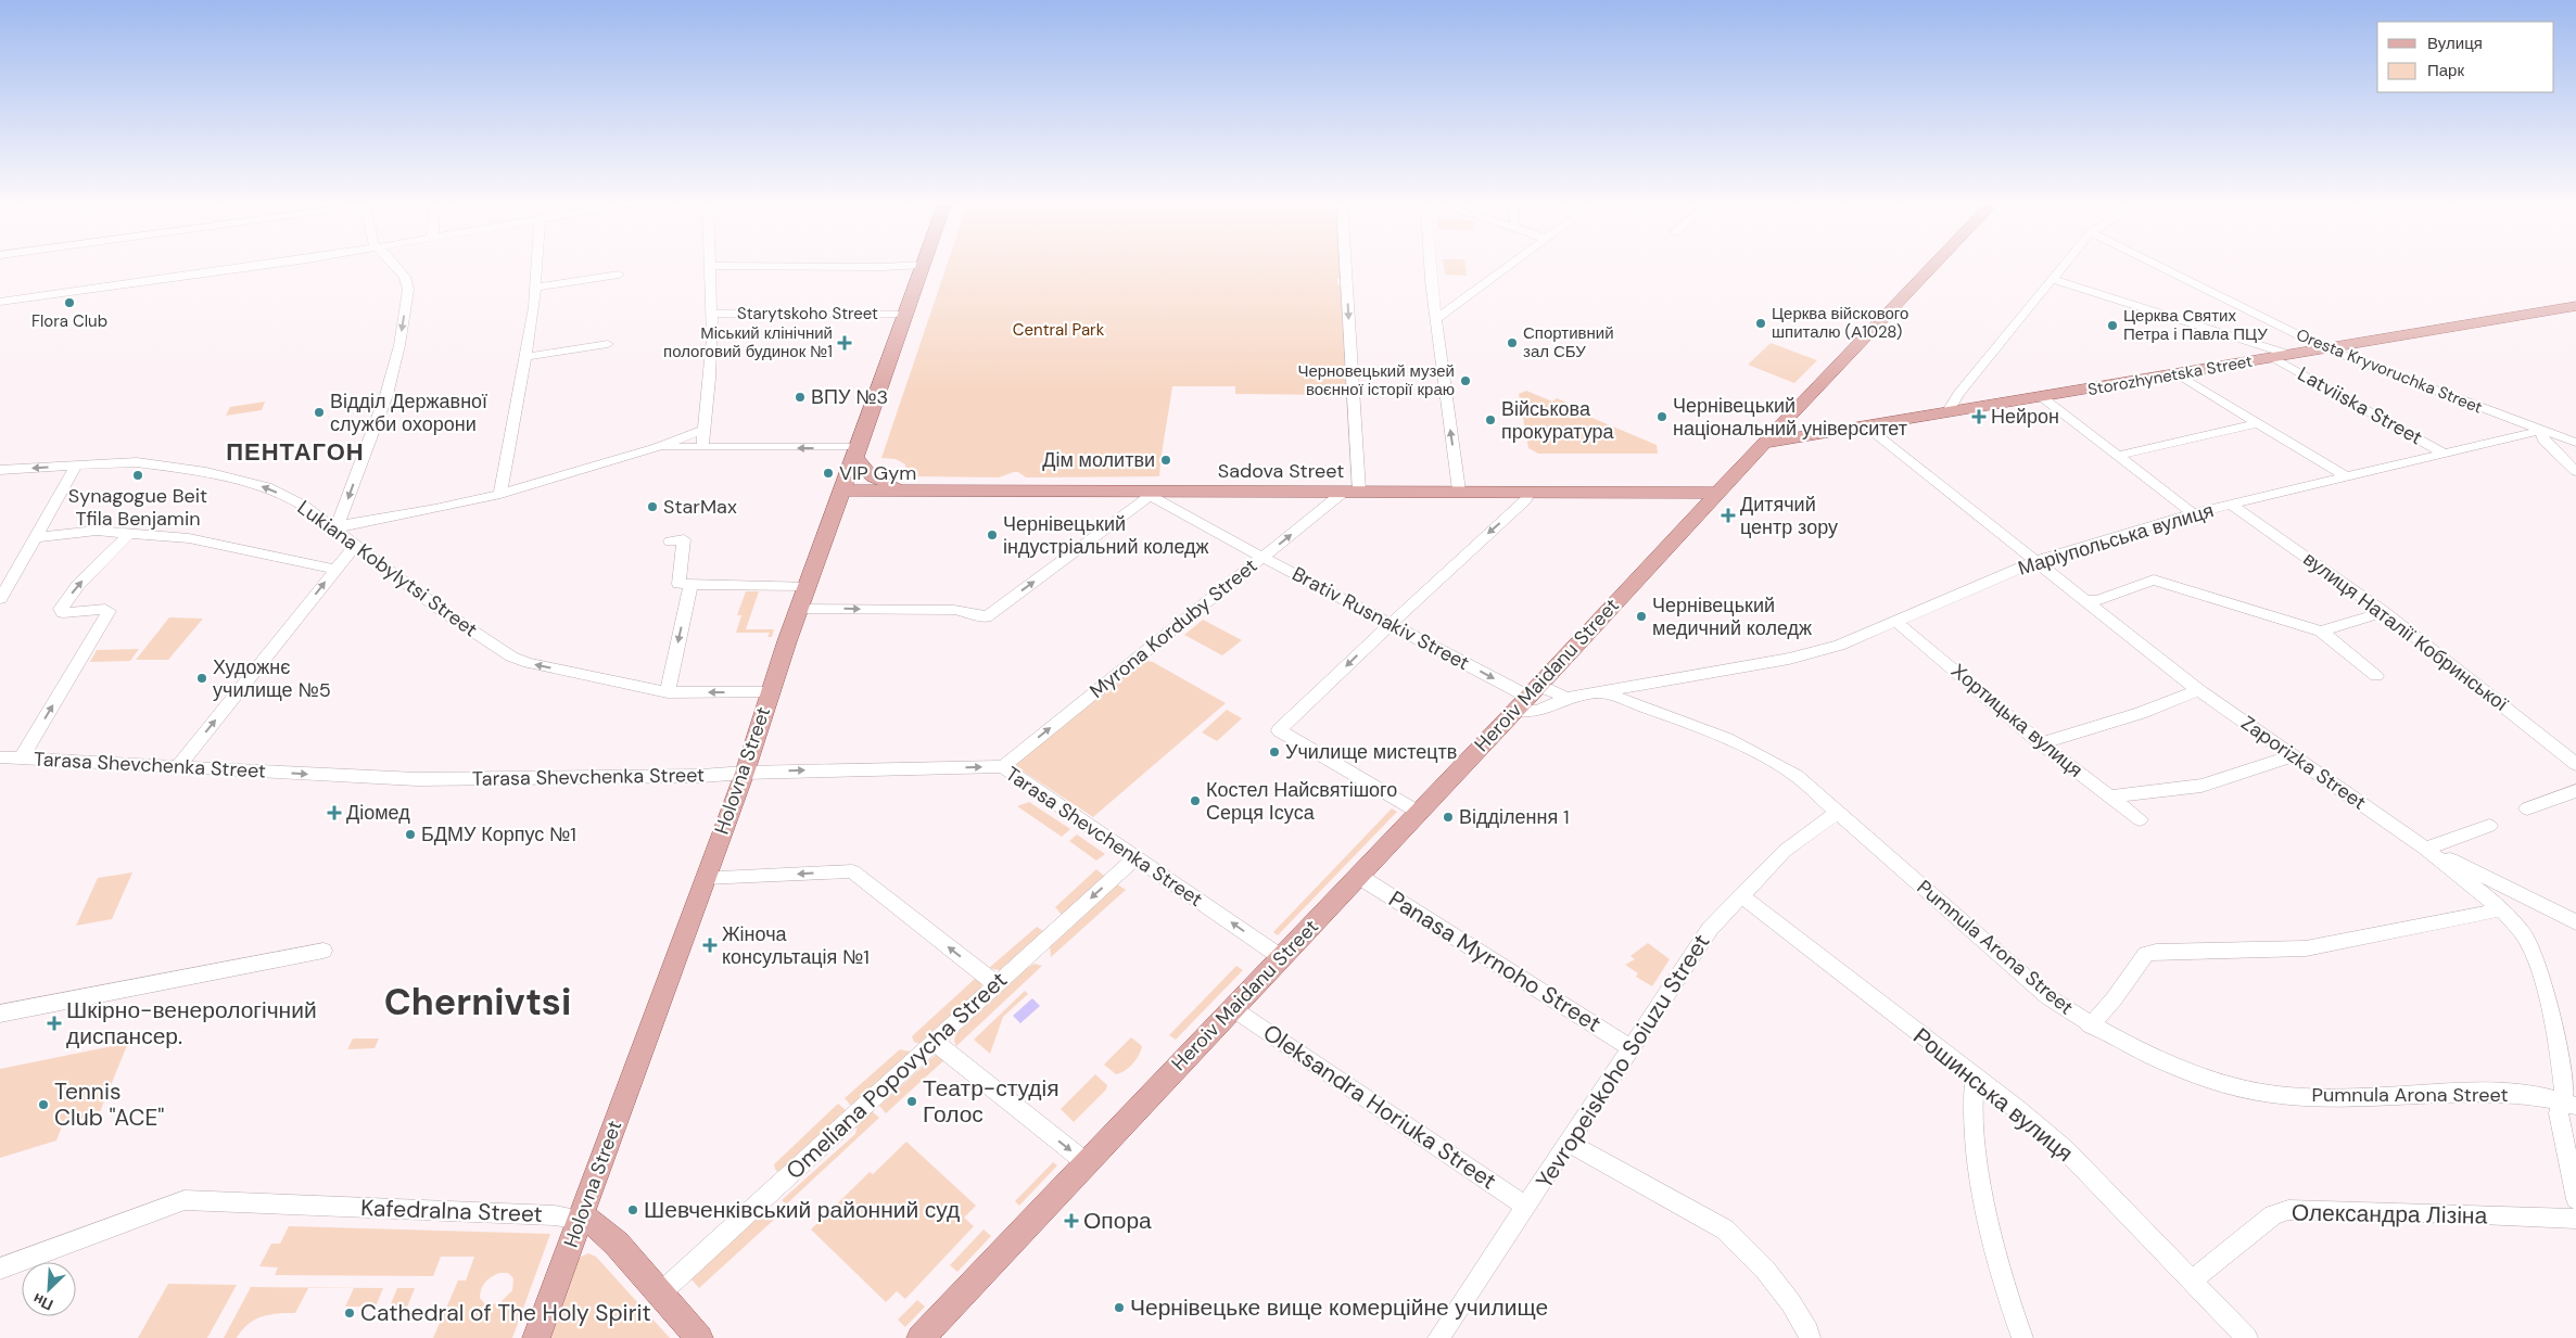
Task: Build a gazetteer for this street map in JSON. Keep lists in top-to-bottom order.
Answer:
{
  "streets": {
    "main road": [
      "Storozhynetska Street",
      "Sadova Street",
      "Heroiv Maidanu Street",
      "Holovna Street",
      "Kafedralna Street"
    ],
    "street": [
      "Starytskoho Street",
      "Oresta Kryvoruchka Street",
      "Latviiska Street",
      "Маріупольська вулиця",
      "Lukiana Kobylytsi Street",
      "Brativ Rusnakiv Street",
      "Myrona Korduby Street",
      "вулиця Наталії Кобринської",
      "Хортицька вулиця",
      "Zaporizka Street",
      "Tarasa Shevchenka Street",
      "Pumnula Arona Street",
      "Panasa Myrnoho Street",
      "Yevropeiskoho Soiuzu Street",
      "Omeliana Popovycha Street",
      "Рошинська вулиця",
      "Oleksandra Horiuka Street",
      "Олександра Лізіна"
    ]
  },
  "crossings": [
    ["Starytskoho Street", "Holovna Street"],
    ["Oresta Kryvoruchka Street", "Storozhynetska Street"],
    ["Oresta Kryvoruchka Street", "Маріупольська вулиця"],
    ["Storozhynetska Street", "Latviiska Street"],
    ["Storozhynetska Street", "Heroiv Maidanu Street"],
    ["Storozhynetska Street", "Zaporizka Street"],
    ["Latviiska Street", "Маріупольська вулиця"],
    ["Sadova Street", "Brativ Rusnakiv Street"],
    ["Sadova Street", "Myrona Korduby Street"],
    ["Sadova Street", "Heroiv Maidanu Street"],
    ["Sadova Street", "Holovna Street"],
    ["Маріупольська вулиця", "вулиця Наталії Кобринської"],
    ["Маріупольська вулиця", "Хортицька вулиця"],
    ["Маріупольська вулиця", "Zaporizka Street"],
    ["Маріупольська вулиця", "Pumnula Arona Street"],
    ["Lukiana Kobylytsi Street", "Holovna Street"],
    ["Brativ Rusnakiv Street", "Myrona Korduby Street"],
    ["Brativ Rusnakiv Street", "Heroiv Maidanu Street"],
    ["Brativ Rusnakiv Street", "Pumnula Arona Street"],
    ["Myrona Korduby Street", "Tarasa Shevchenka Street"],
    ["Heroiv Maidanu Street", "Tarasa Shevchenka Street"],
    ["Heroiv Maidanu Street", "Pumnula Arona Street"],
    ["Heroiv Maidanu Street", "Panasa Myrnoho Street"],
    ["Heroiv Maidanu Street", "Oleksandra Horiuka Street"],
    ["Zaporizka Street", "Pumnula Arona Street"],
    ["Tarasa Shevchenka Street", "Holovna Street"],
    ["Tarasa Shevchenka Street", "Omeliana Popovycha Street"],
    ["Holovna Street", "Kafedralna Street"],
    ["Pumnula Arona Street", "Yevropeiskoho Soiuzu Street"],
    ["Panasa Myrnoho Street", "Yevropeiskoho Soiuzu Street"],
    ["Yevropeiskoho Soiuzu Street", "Рошинська вулиця"],
    ["Yevropeiskoho Soiuzu Street", "Oleksandra Horiuka Street"],
    ["Omeliana Popovycha Street", "Kafedralna Street"],
    ["Рошинська вулиця", "Олександра Лізіна"]
  ],
  "one_way": ["Myrona Korduby Street"],
  "districts": ["ПЕНТАГОН", "Chernivtsi"],
  "parks": ["Central Park"],
  "places": {
    "other": [
      "Flora Club",
      "Церква війскового шпиталю (А1028)",
      "Церква Святих Петра і Павла ПЦУ",
      "Спортивний зал СБУ",
      "Черновецький музей воєнної історії краю",
      "ВПУ №3",
      "Відділ Державної служби охорони",
      "Чернівецький національний університет",
      "Військова прокуратура",
      "Дім молитви",
      "VIP Gym",
      "Synagogue Beit Tfila Benjamin",
      "StarMax",
      "Чернівецький індустріальний коледж",
      "Чернівецький медичний коледж",
      "Художнє училище №5",
      "Училище мистецтв",
      "Костел Найсвятішого Серця Ісуса",
      "Відділення 1",
      "БДМУ Корпус №1",
      "Театр-студія Голос",
      "Tennis Club \"ACE\"",
      "Шевченківський районний суд",
      "Чернівецьке вище комерційне училище",
      "Cathedral of The Holy Spirit"
    ],
    "health": [
      "Міський клінічний пологовий будинок №1",
      "Нейрон",
      "Дитячий центр зору",
      "Діомед",
      "Жіноча консультація №1",
      "Шкірно-венерологічний диспансер.",
      "Опора"
    ]
  },
  "legend": ["Вулиця", "Парк"],
  "north": "bottom left"
}
